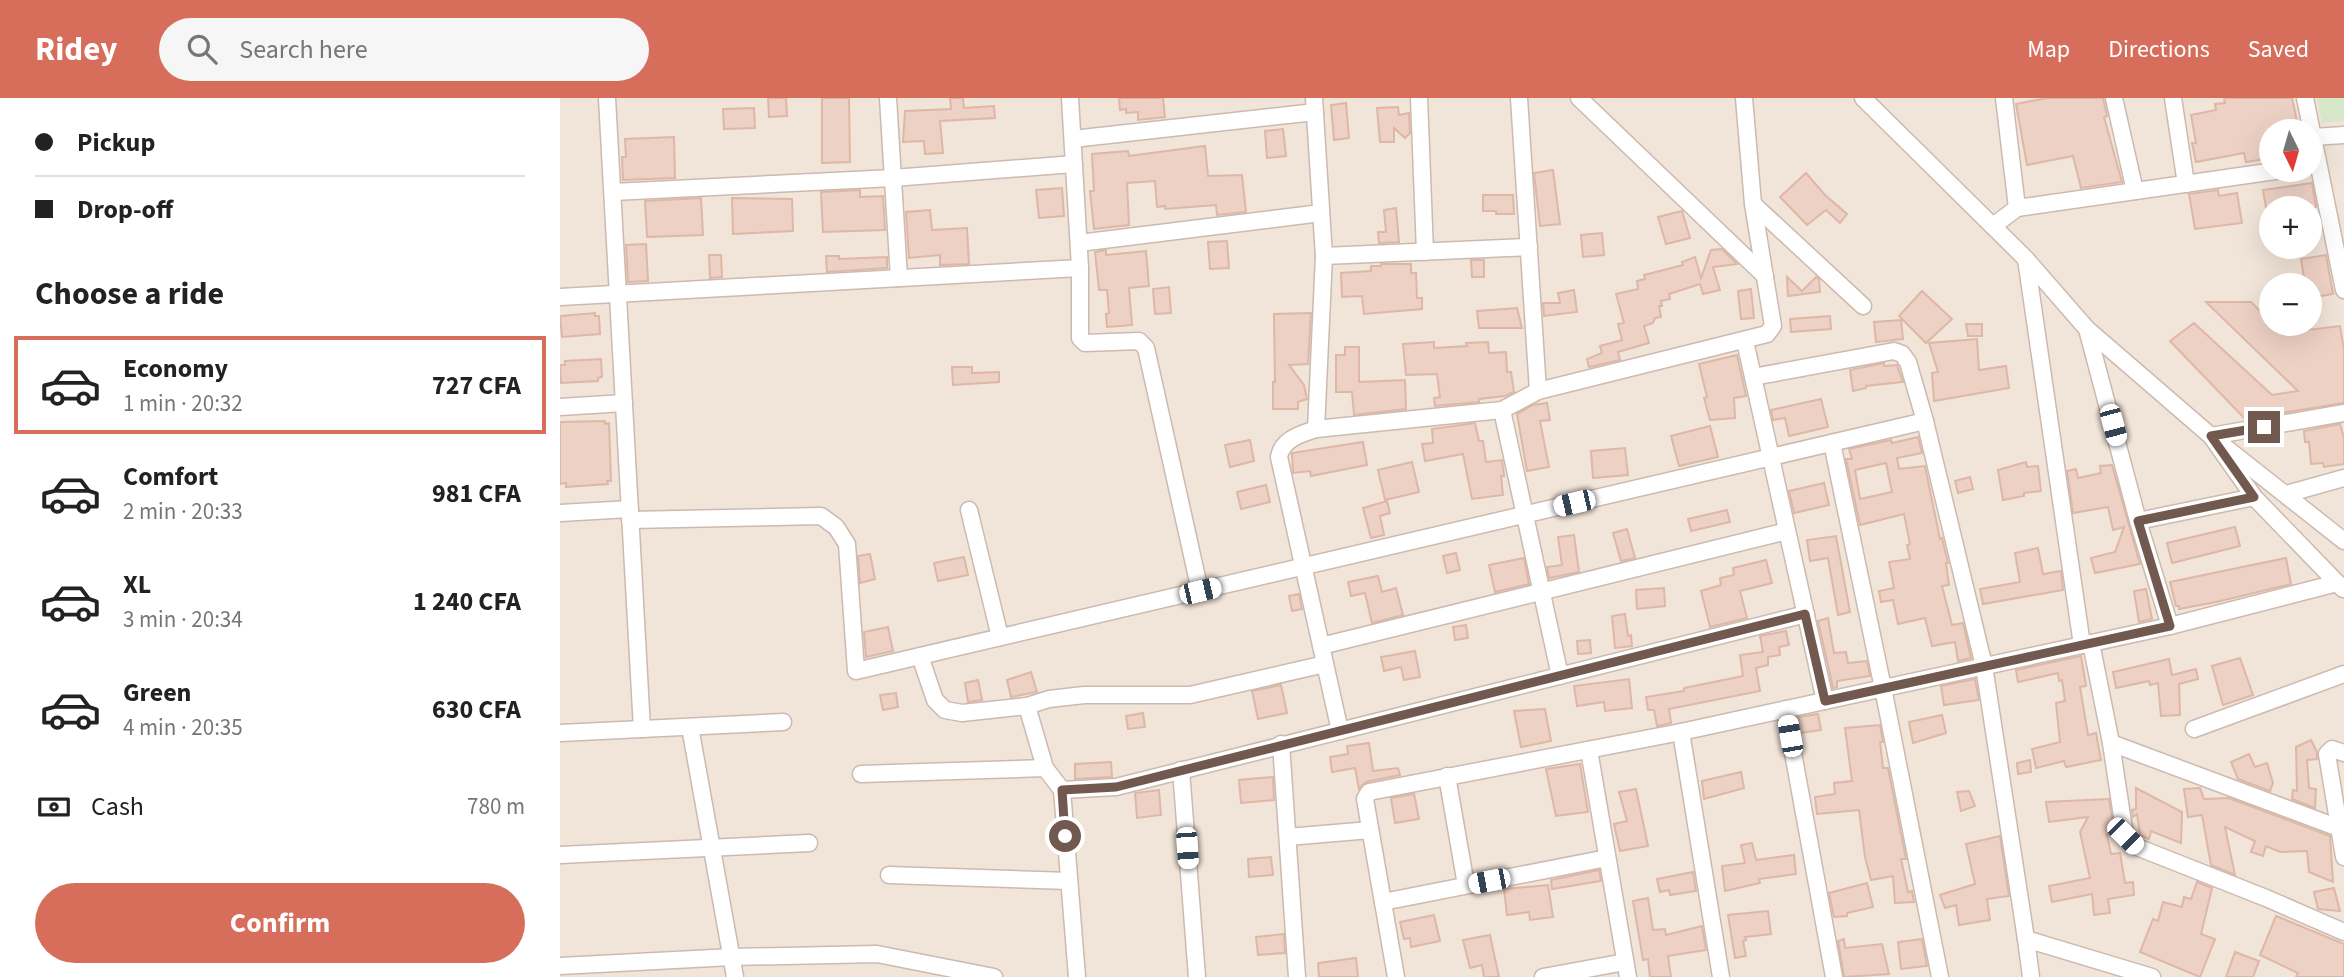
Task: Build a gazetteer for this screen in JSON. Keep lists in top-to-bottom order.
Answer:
{
  "north": "bottom",
  "page": {
    "header": "Ridey",
    "search": "Search here",
    "nav": ["Map", "Directions", "Saved"],
    "banner": ["Pickup", "Drop-off"],
    "map_buttons": ["+", "−"],
    "heading": "Choose a ride",
    "list": [
      {
        "name": "Economy",
        "note": "1 min · 20:32",
        "value": "727 CFA"
      },
      {
        "name": "Comfort",
        "note": "2 min · 20:33",
        "value": "981 CFA"
      },
      {
        "name": "XL",
        "note": "3 min · 20:34",
        "value": "1 240 CFA"
      },
      {
        "name": "Green",
        "note": "4 min · 20:35",
        "value": "630 CFA"
      }
    ],
    "pay": ["Cash", "780 m"],
    "buttons": "Confirm"
  }
}
